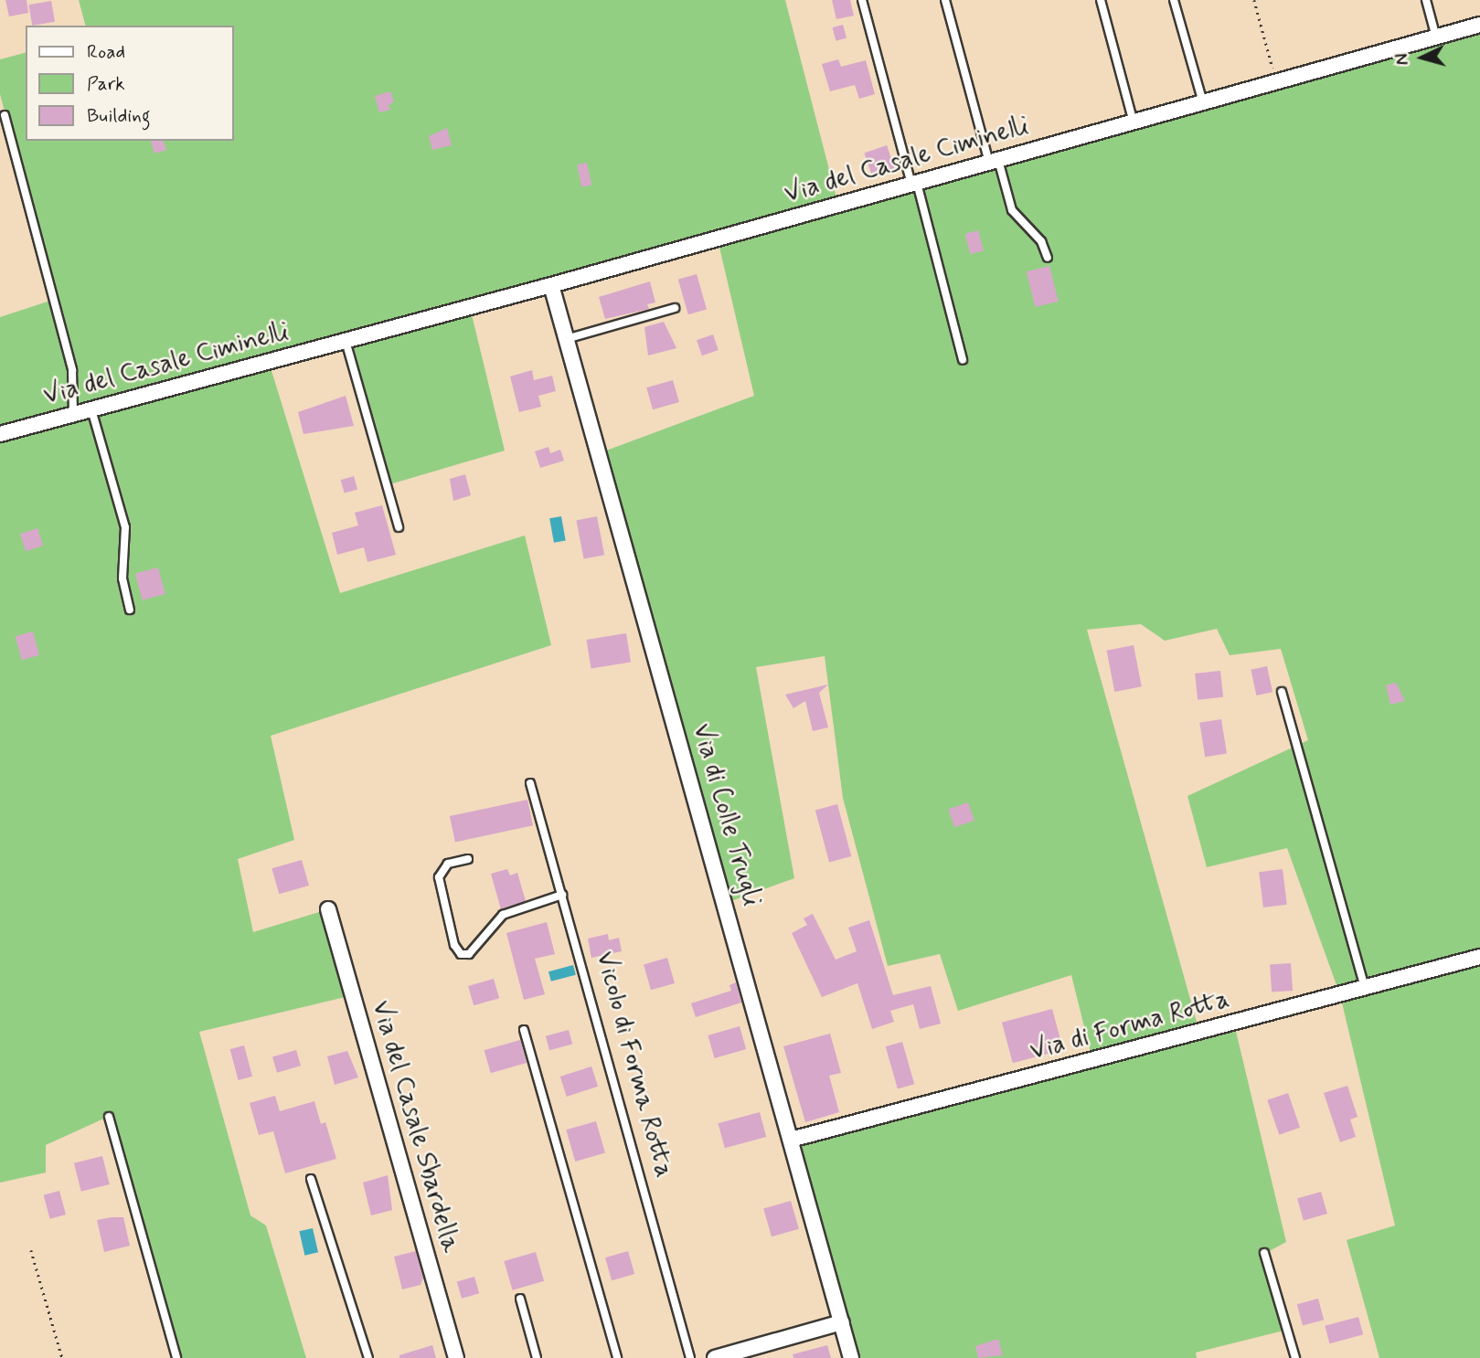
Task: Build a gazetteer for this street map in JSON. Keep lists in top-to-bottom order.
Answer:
{
  "streets": {
    "street": [
      "Via del Casale Ciminelli",
      "Via di Colle Trugli",
      "Via di Forma Rotta",
      "Via del Casale Sbardella"
    ],
    "lane": ["Vicolo di Forma Rotta"]
  },
  "crossings": [
    ["Via del Casale Ciminelli", "Via di Colle Trugli"],
    ["Via di Colle Trugli", "Via di Forma Rotta"]
  ],
  "legend": ["Road", "Park", "Building"],
  "north": "left"
}
